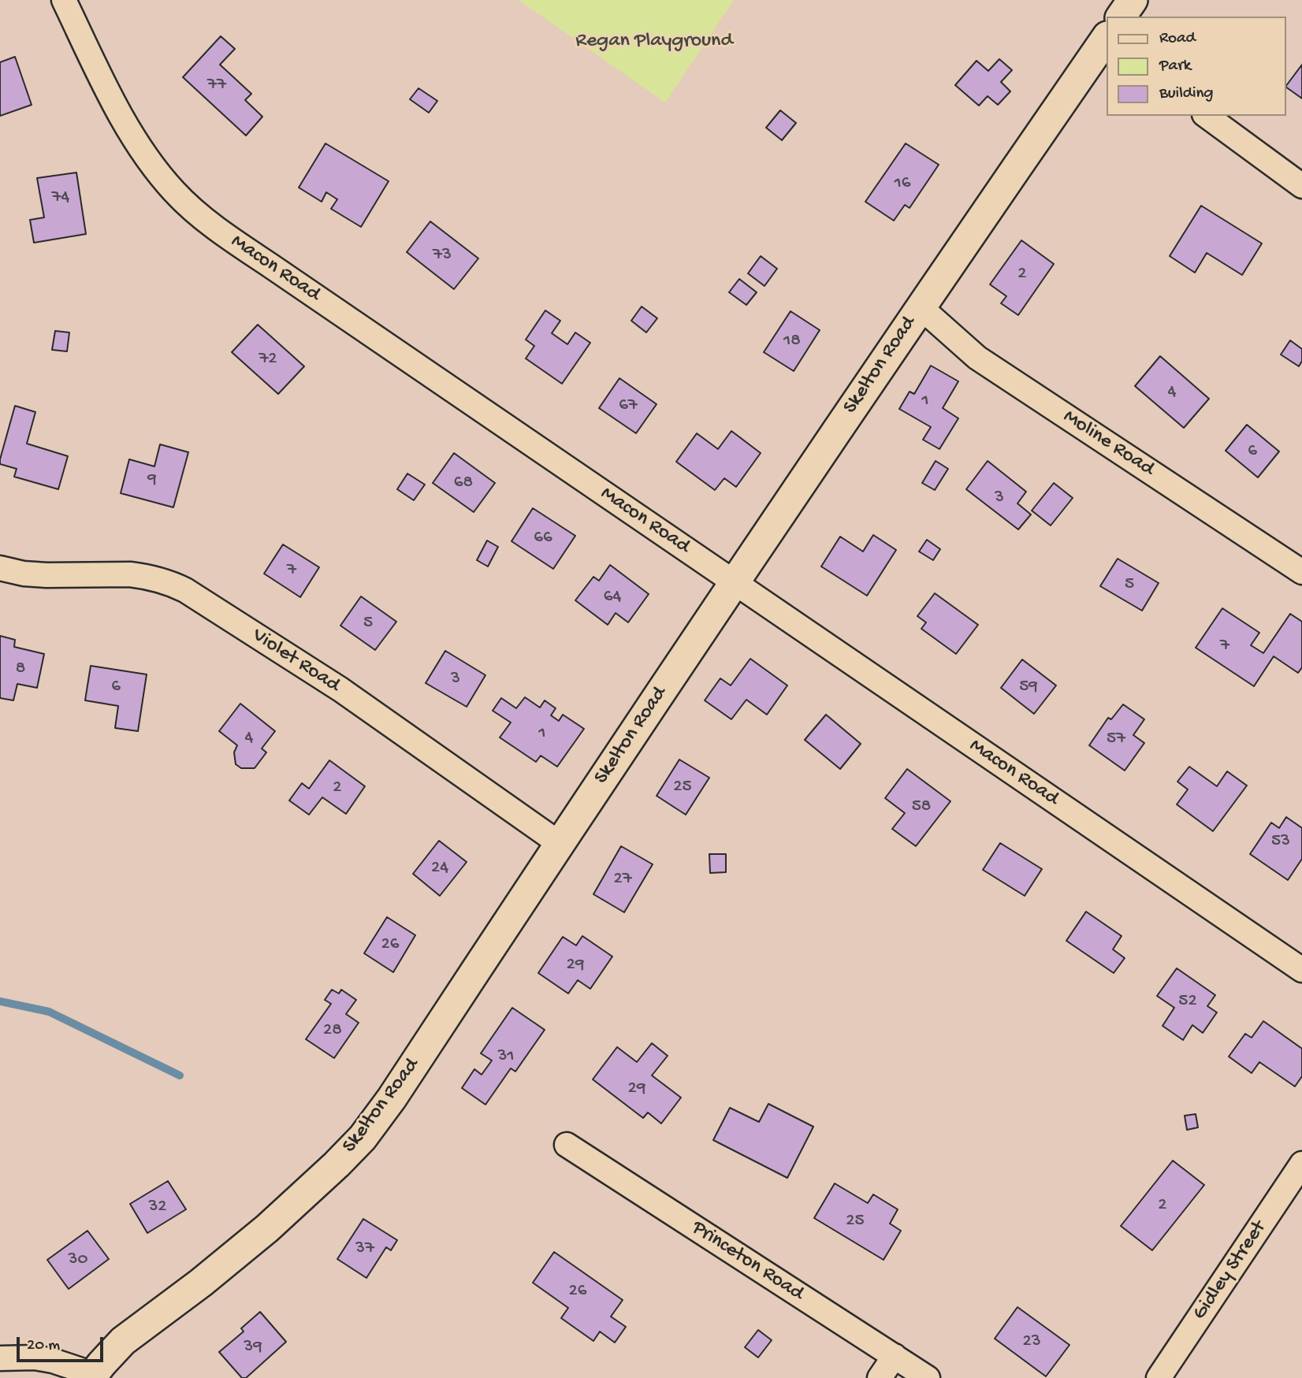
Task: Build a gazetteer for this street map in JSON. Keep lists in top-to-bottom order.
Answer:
{
  "streets": {
    "street": [
      "Macon Road",
      "Skelton Road",
      "Moline Road",
      "Violet Road",
      "Princeton Road",
      "Gidley Street"
    ]
  },
  "crossings": [
    ["Macon Road", "Skelton Road"],
    ["Skelton Road", "Moline Road"],
    ["Skelton Road", "Violet Road"]
  ],
  "parks": ["Regan Playground"],
  "house_numbers": [
    "77",
    "16",
    "74",
    "73",
    "2",
    "18",
    "72",
    "4",
    "1",
    "67",
    "6",
    "9",
    "68",
    "3",
    "66",
    "7",
    "5",
    "64",
    "5",
    "7",
    "8",
    "3",
    "6",
    "59",
    "1",
    "4",
    "57",
    "25",
    "2",
    "58",
    "53",
    "24",
    "27",
    "26",
    "29",
    "52",
    "28",
    "31",
    "29",
    "2",
    "32",
    "25",
    "37",
    "30",
    "26",
    "23",
    "39"
  ],
  "legend": ["Road", "Park", "Building"],
  "scale_bar": "20 m"
}
